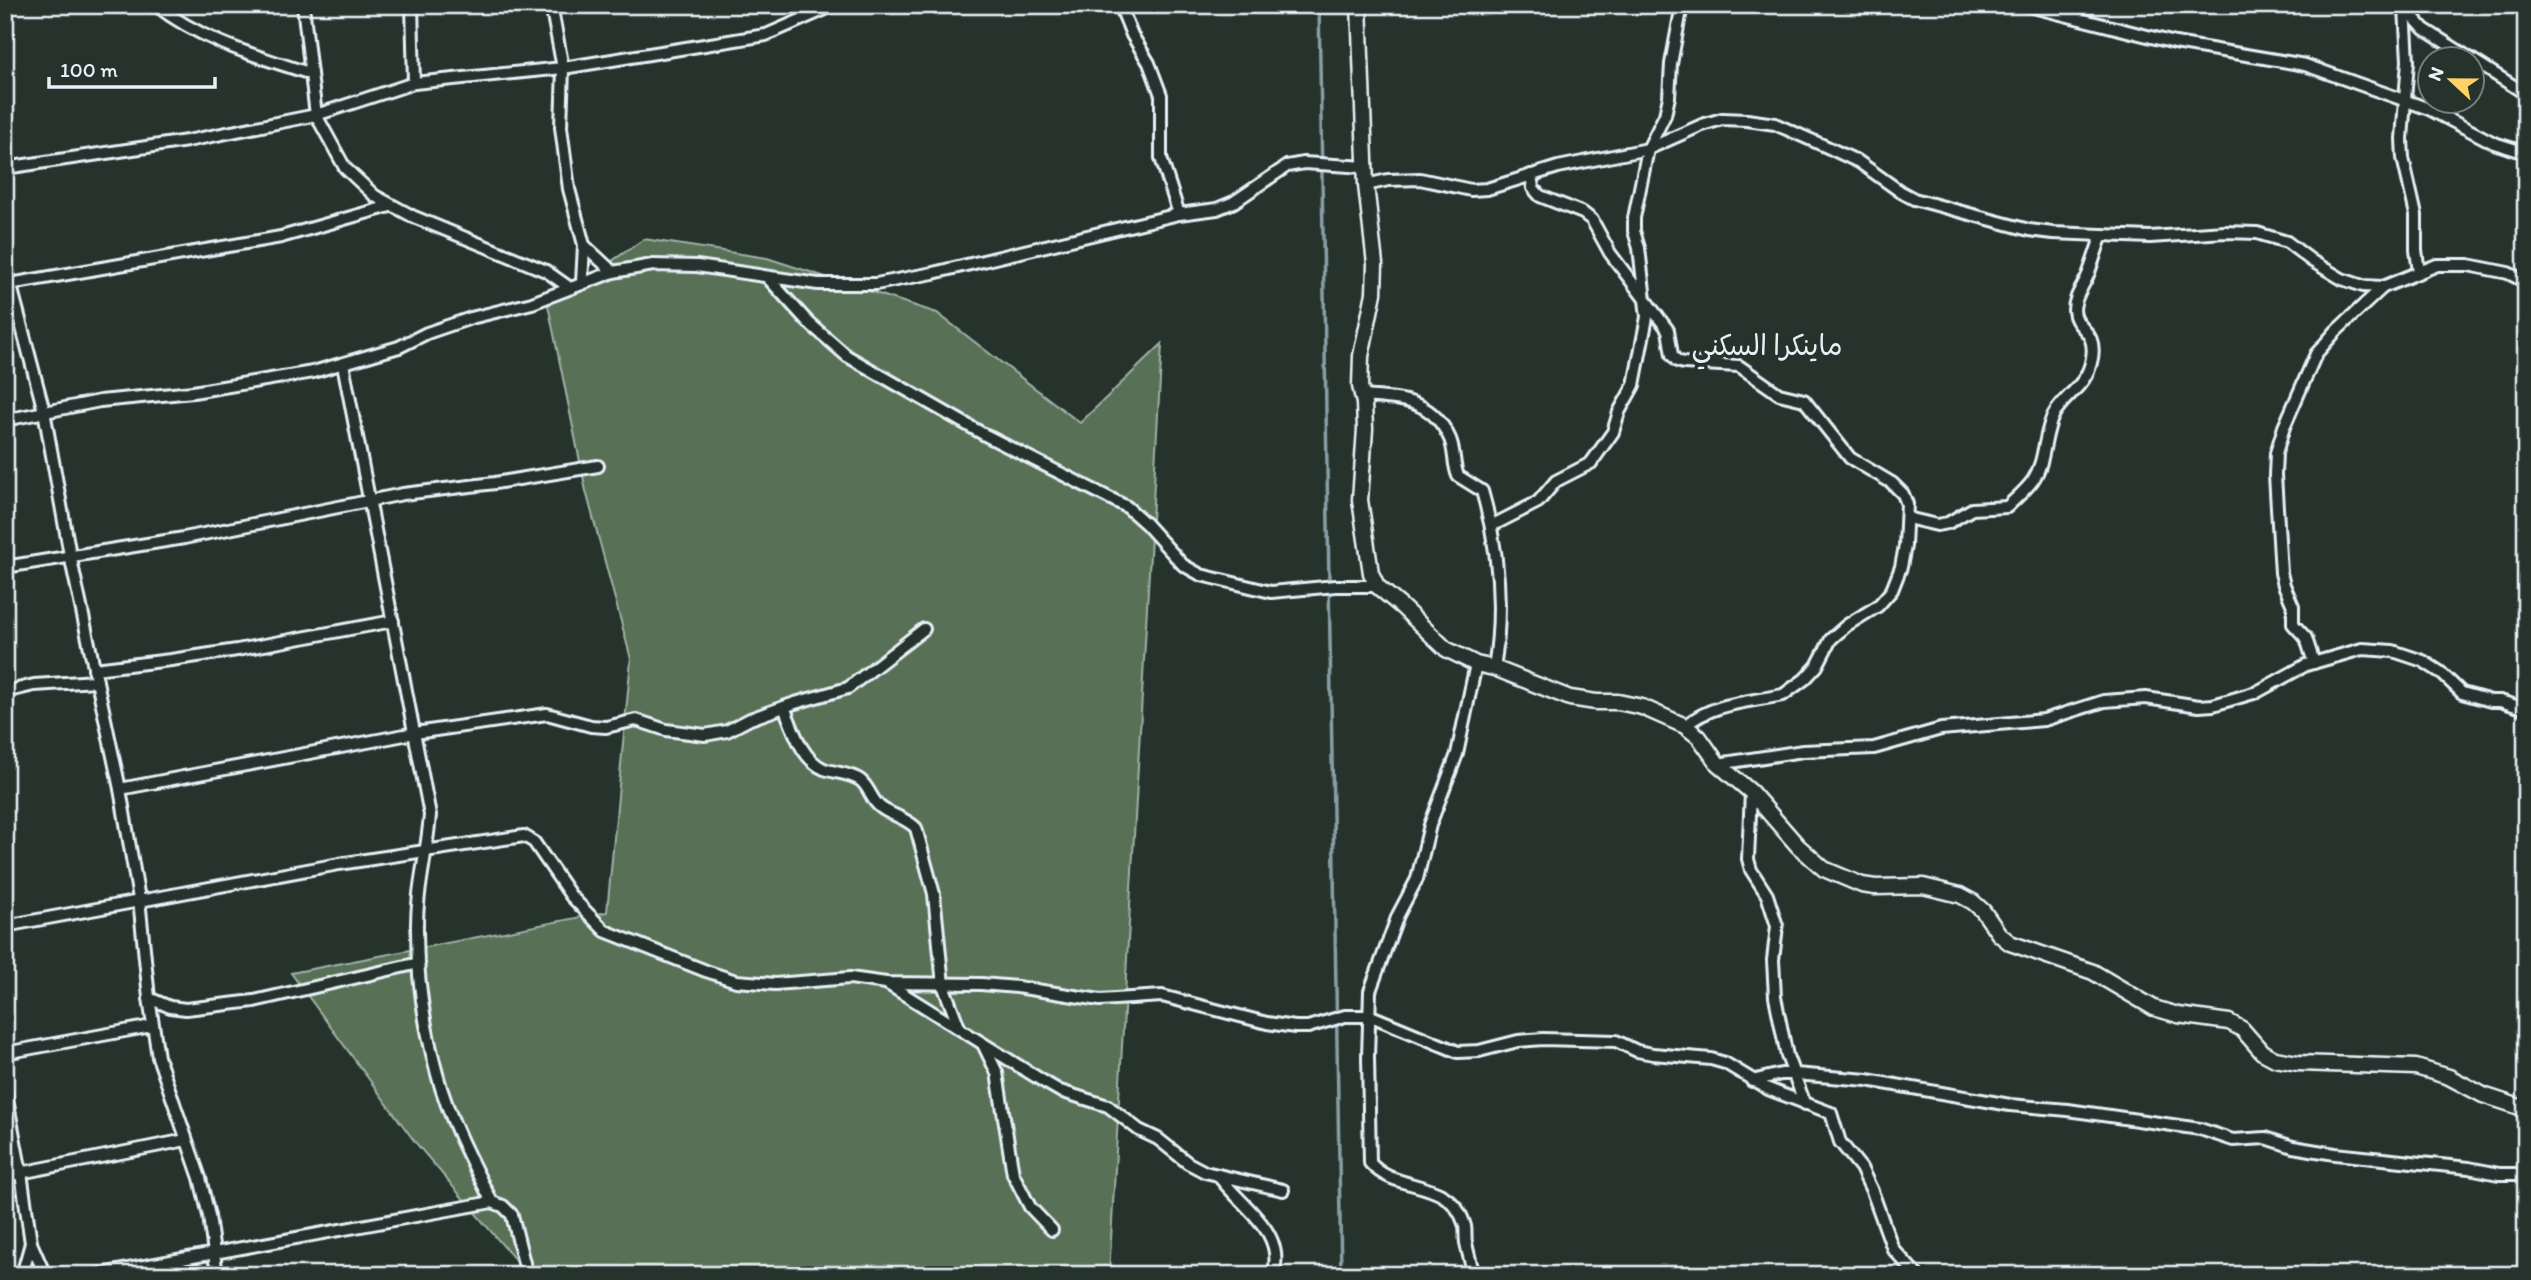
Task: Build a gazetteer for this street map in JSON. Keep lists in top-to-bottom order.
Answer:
{
  "districts": ["ماينكرا السكني"],
  "scale_bar": "100 m",
  "north": "left"
}
